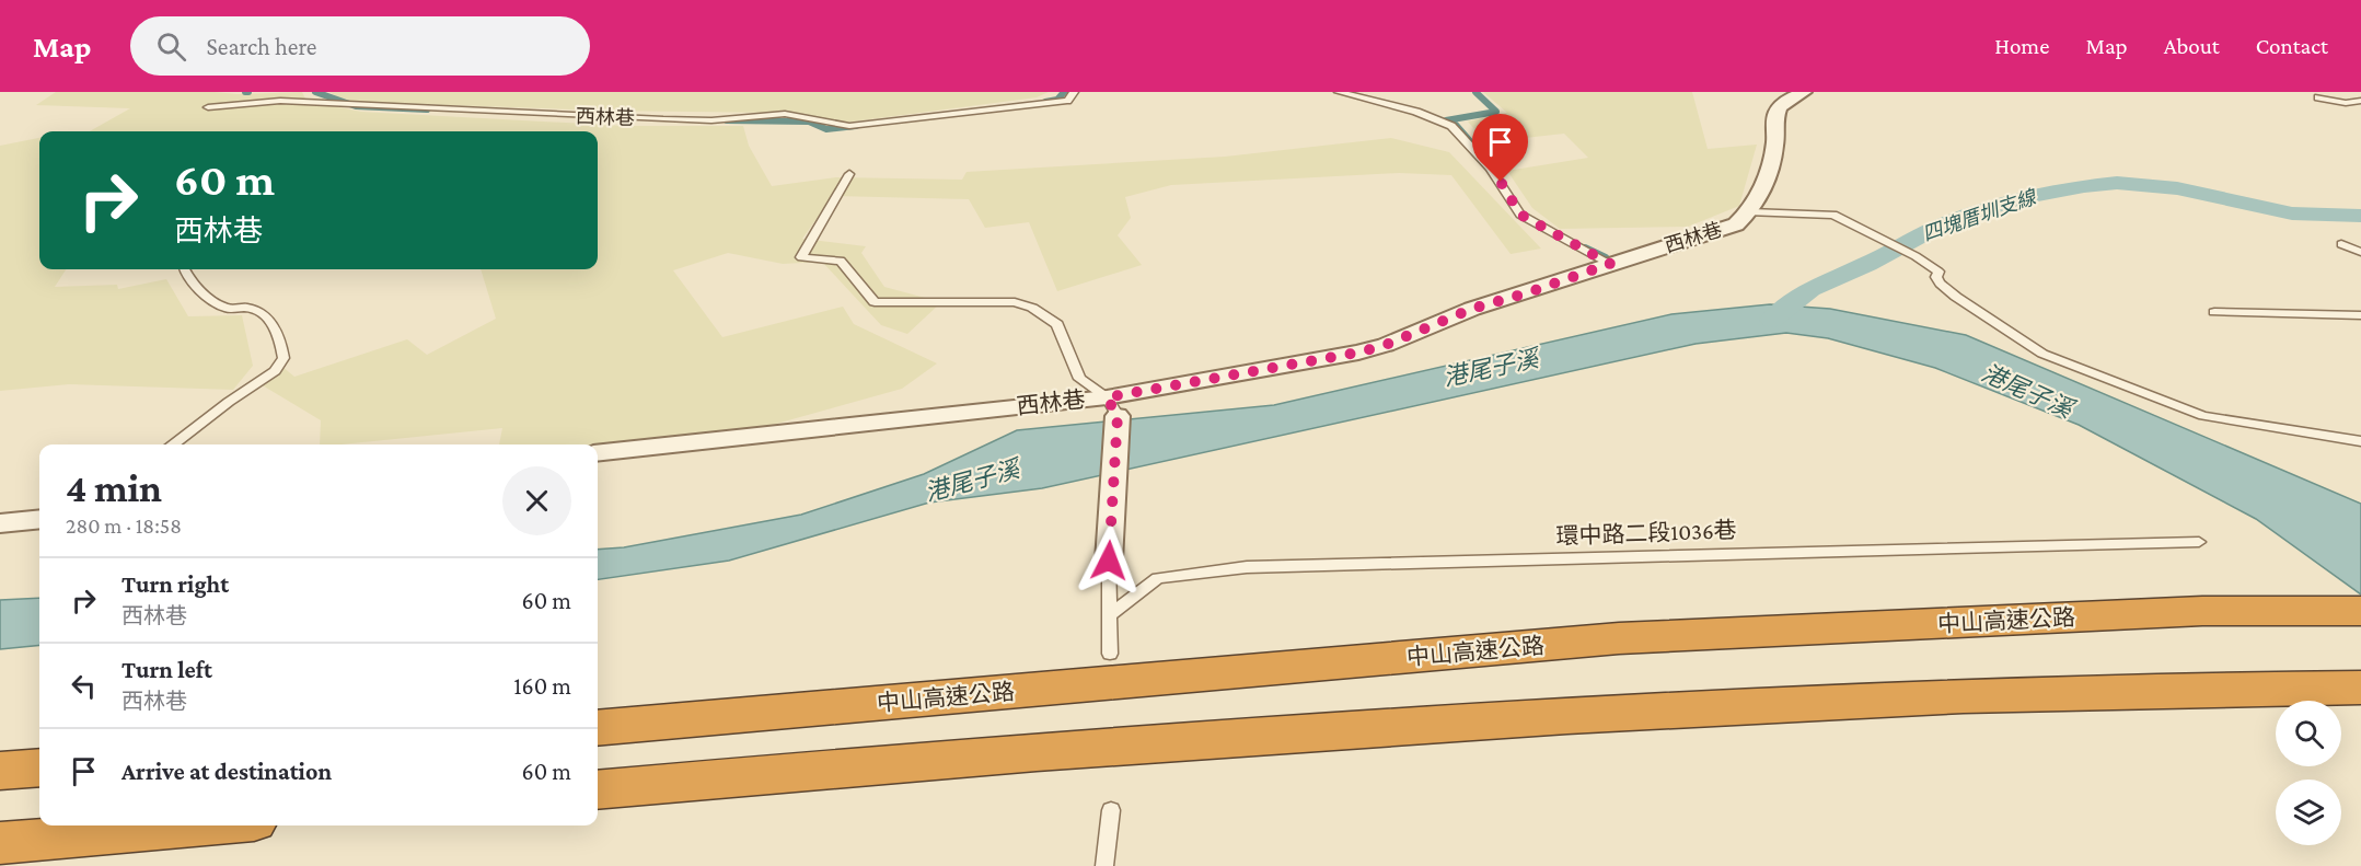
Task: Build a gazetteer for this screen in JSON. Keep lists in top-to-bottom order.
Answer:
{
  "streets": {
    "highway": ["中山高速公路"],
    "street": ["西林巷"],
    "lane": ["環中路二段1036巷"]
  },
  "water": ["四塊厝圳支線", "港尾子溪"],
  "page": {
    "header": "Map",
    "search": "Search here",
    "nav": [
      "Home",
      "Map",
      "About",
      "Contact"
    ],
    "turn": ["60 m", "西林巷"],
    "heading": ["4 min", "280 m · 18:58"],
    "list": [
      {
        "name": "Turn right",
        "note": "西林巷",
        "value": "60 m"
      },
      {
        "name": "Turn left",
        "note": "西林巷",
        "value": "160 m"
      },
      {
        "name": "Arrive at destination",
        "value": "60 m"
      }
    ]
  }
}
